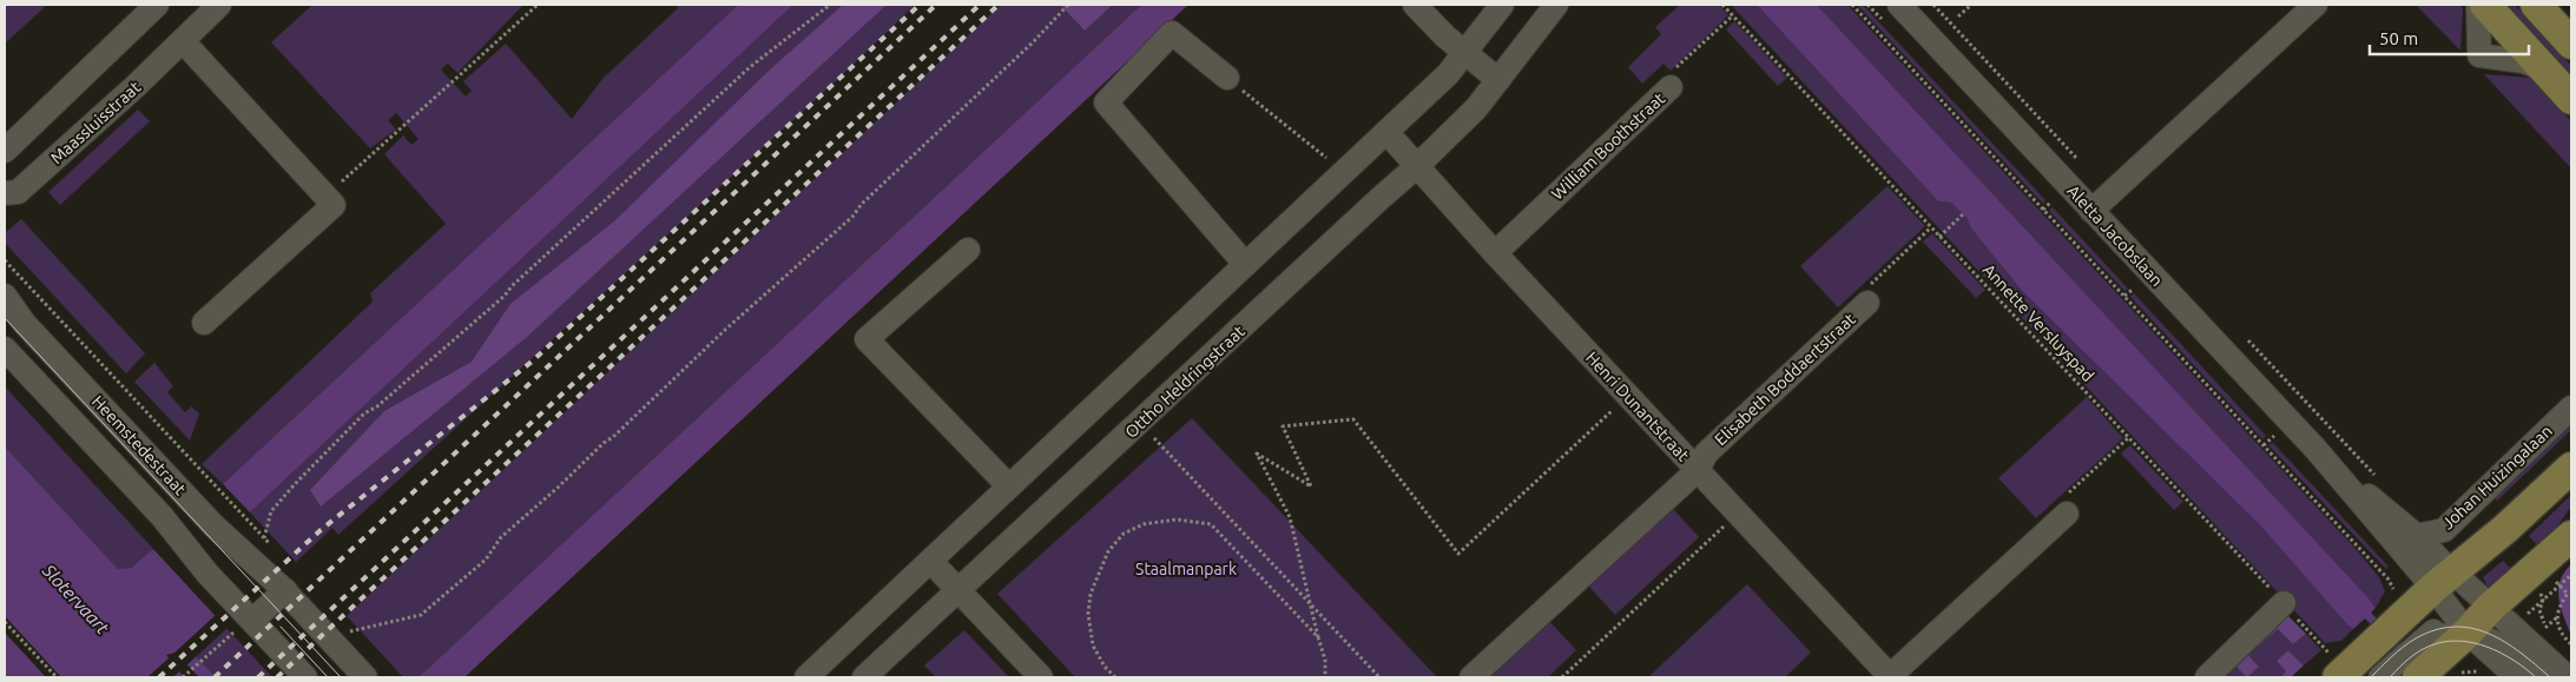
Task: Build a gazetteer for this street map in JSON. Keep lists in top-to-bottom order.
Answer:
{
  "streets": {
    "street": [
      "Maassluisstraat",
      "William Boothstraat",
      "Aletta Jacobslaan",
      "Elisabeth Boddaertstraat",
      "Ottho Heldringstraat",
      "Henri Dunantstraat",
      "Heemstedestraat",
      "Johan Huizingalaan"
    ],
    "path": ["Annette Versluyspad"]
  },
  "crossings": [
    ["William Boothstraat", "Annette Versluyspad"],
    ["William Boothstraat", "Henri Dunantstraat"],
    ["Aletta Jacobslaan", "Johan Huizingalaan"],
    ["Annette Versluyspad", "Elisabeth Boddaertstraat"],
    ["Elisabeth Boddaertstraat", "Henri Dunantstraat"],
    ["Ottho Heldringstraat", "Henri Dunantstraat"]
  ],
  "water": ["Slotervaart"],
  "parks": ["Staalmanpark"],
  "scale_bar": "50 m"
}
